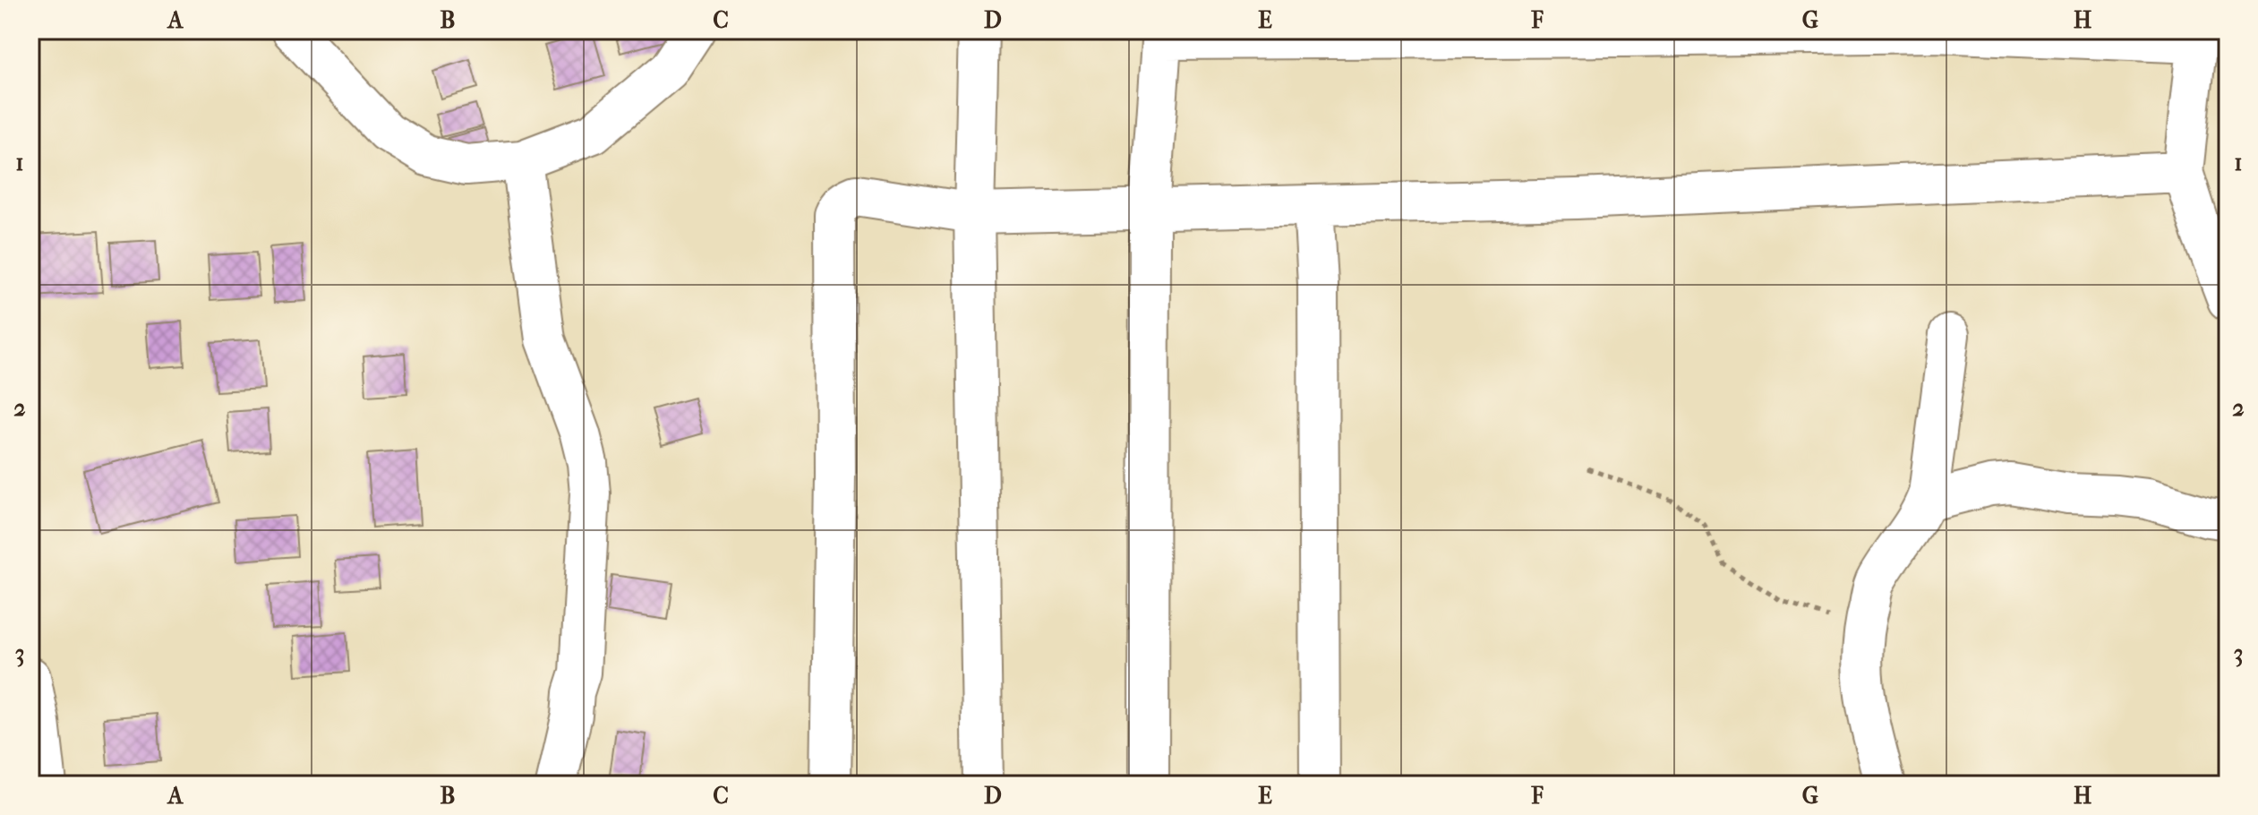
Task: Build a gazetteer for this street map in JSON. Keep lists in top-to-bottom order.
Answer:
{
  "grid": {
    "columns": [
      "A",
      "B",
      "C",
      "D",
      "E",
      "F",
      "G",
      "H"
    ],
    "rows": ["1", "2", "3"]
  }
}
